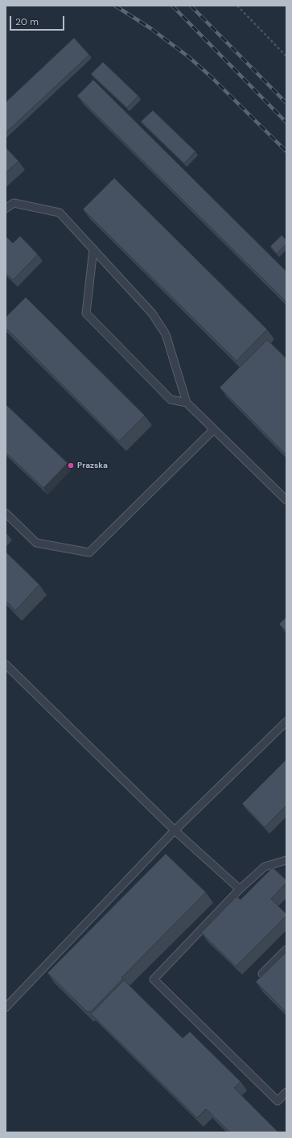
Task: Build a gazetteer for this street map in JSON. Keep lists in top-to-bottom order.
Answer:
{
  "places": ["Prazska"],
  "scale_bar": "20 m"
}
